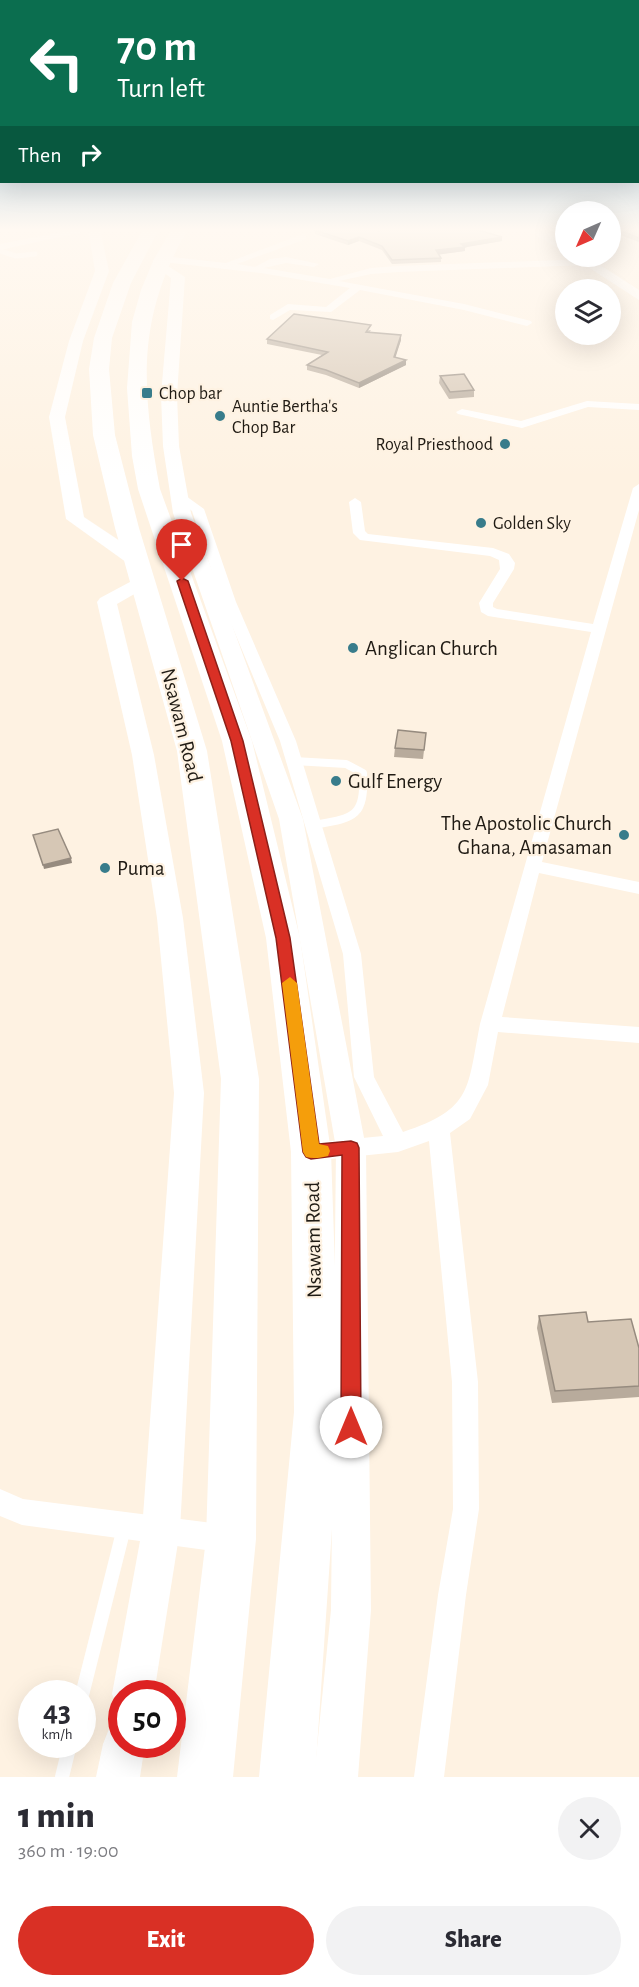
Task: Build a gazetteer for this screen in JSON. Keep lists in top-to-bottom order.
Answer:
{
  "streets": {
    "highway": ["Nsawam Road"]
  },
  "places": {
    "transit": ["Chop bar"],
    "other": [
      "Auntie Bertha's Chop Bar",
      "Royal Priesthood",
      "Golden Sky",
      "Anglican Church",
      "Gulf Energy",
      "The Apostolic Church Ghana, Amasaman",
      "Puma"
    ]
  },
  "north": "bottom left",
  "page": {
    "turn": ["70 m", "Turn left"],
    "then": "Then",
    "speed": "43 km/h",
    "limit": "50",
    "heading": ["1 min", "360 m · 19:00"],
    "buttons": ["Exit", "Share"]
  }
}
